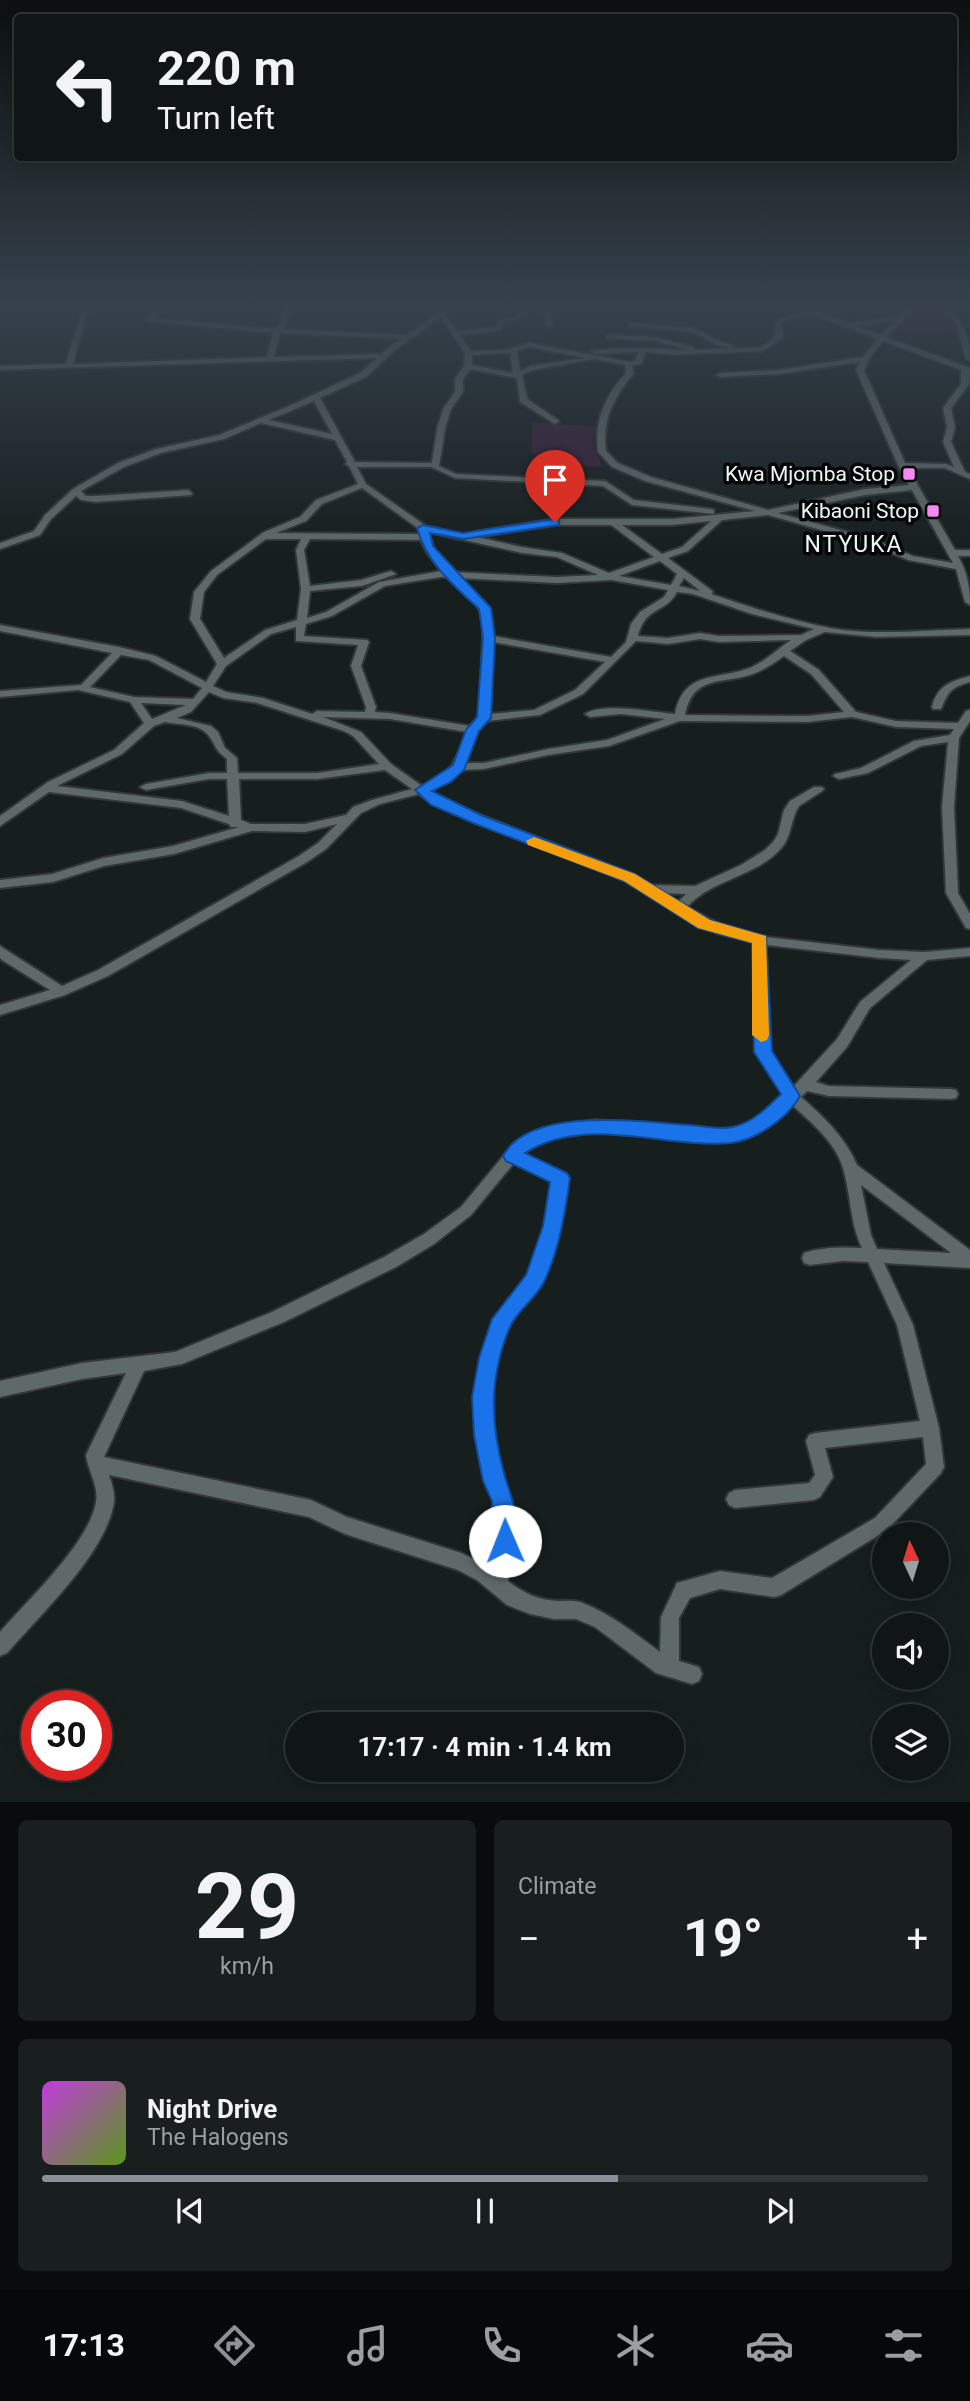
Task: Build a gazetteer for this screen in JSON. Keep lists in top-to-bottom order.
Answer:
{
  "districts": ["NTYUKA"],
  "places": {
    "transit": ["Kwa Mjomba Stop", "Kibaoni Stop"]
  },
  "north": "top",
  "page": {
    "turn": ["220 m", "Turn left"],
    "limit": "30",
    "trip": "17:17 · 4 min · 1.4 km",
    "tile": [
      ["29", "km/h"],
      "Climate"
    ],
    "heat": ["−", "19°", "+"],
    "song": ["Night Drive", "The Halogens"],
    "tabs": "17:13"
  }
}
